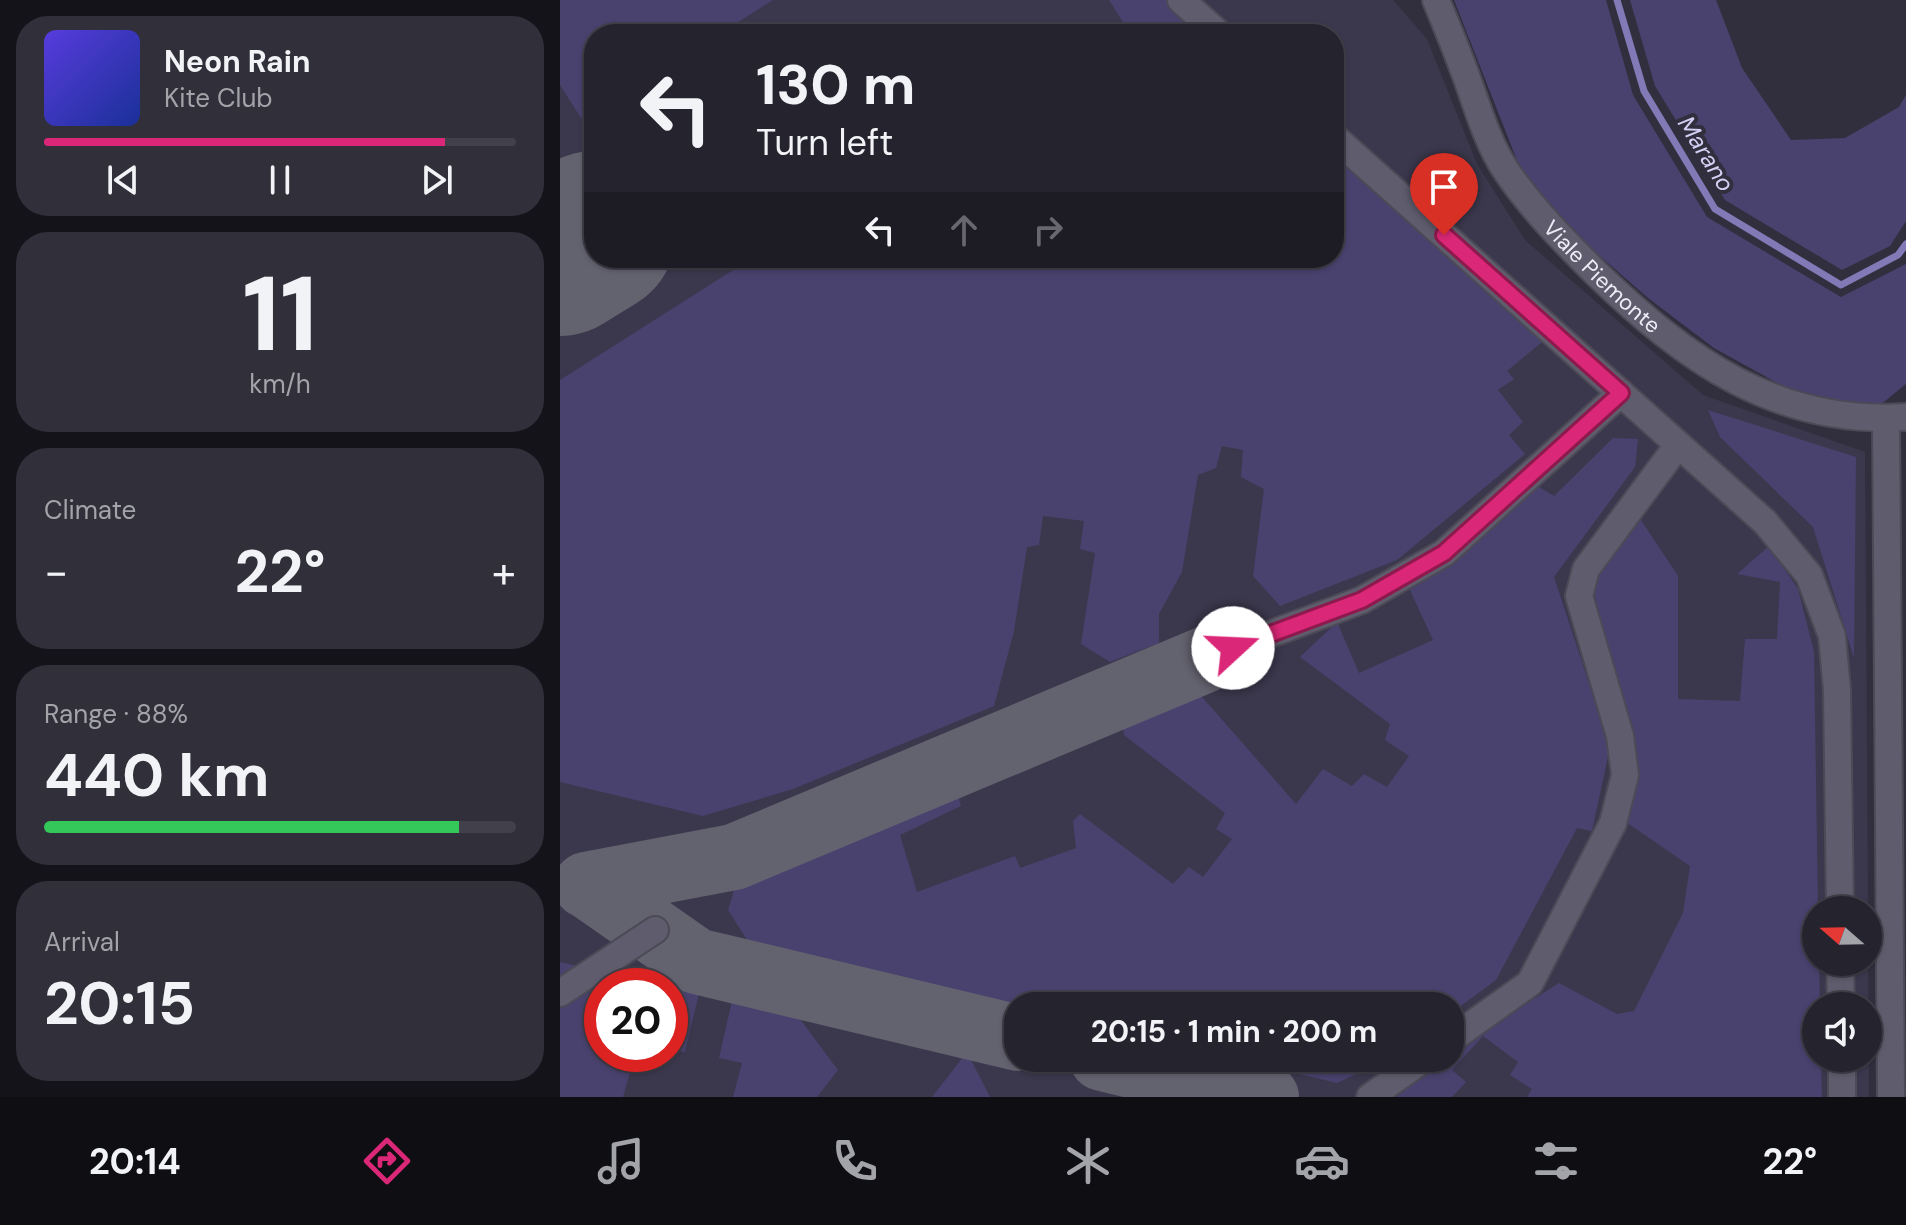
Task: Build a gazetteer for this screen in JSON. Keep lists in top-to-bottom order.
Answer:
{
  "streets": {
    "street": ["Viale Piemonte"]
  },
  "water": ["Marano"],
  "north": "left",
  "page": {
    "turn": ["130 m", "Turn left"],
    "song": ["Neon Rain", "Kite Club"],
    "tile": [
      ["11", "km/h"],
      "Climate",
      ["Range · 88%", "440 km"],
      ["Arrival", "20:15"]
    ],
    "heat": ["−", "22°", "+"],
    "limit": "20",
    "trip": "20:15 · 1 min · 200 m",
    "tabs": ["20:14", "22°"]
  }
}
